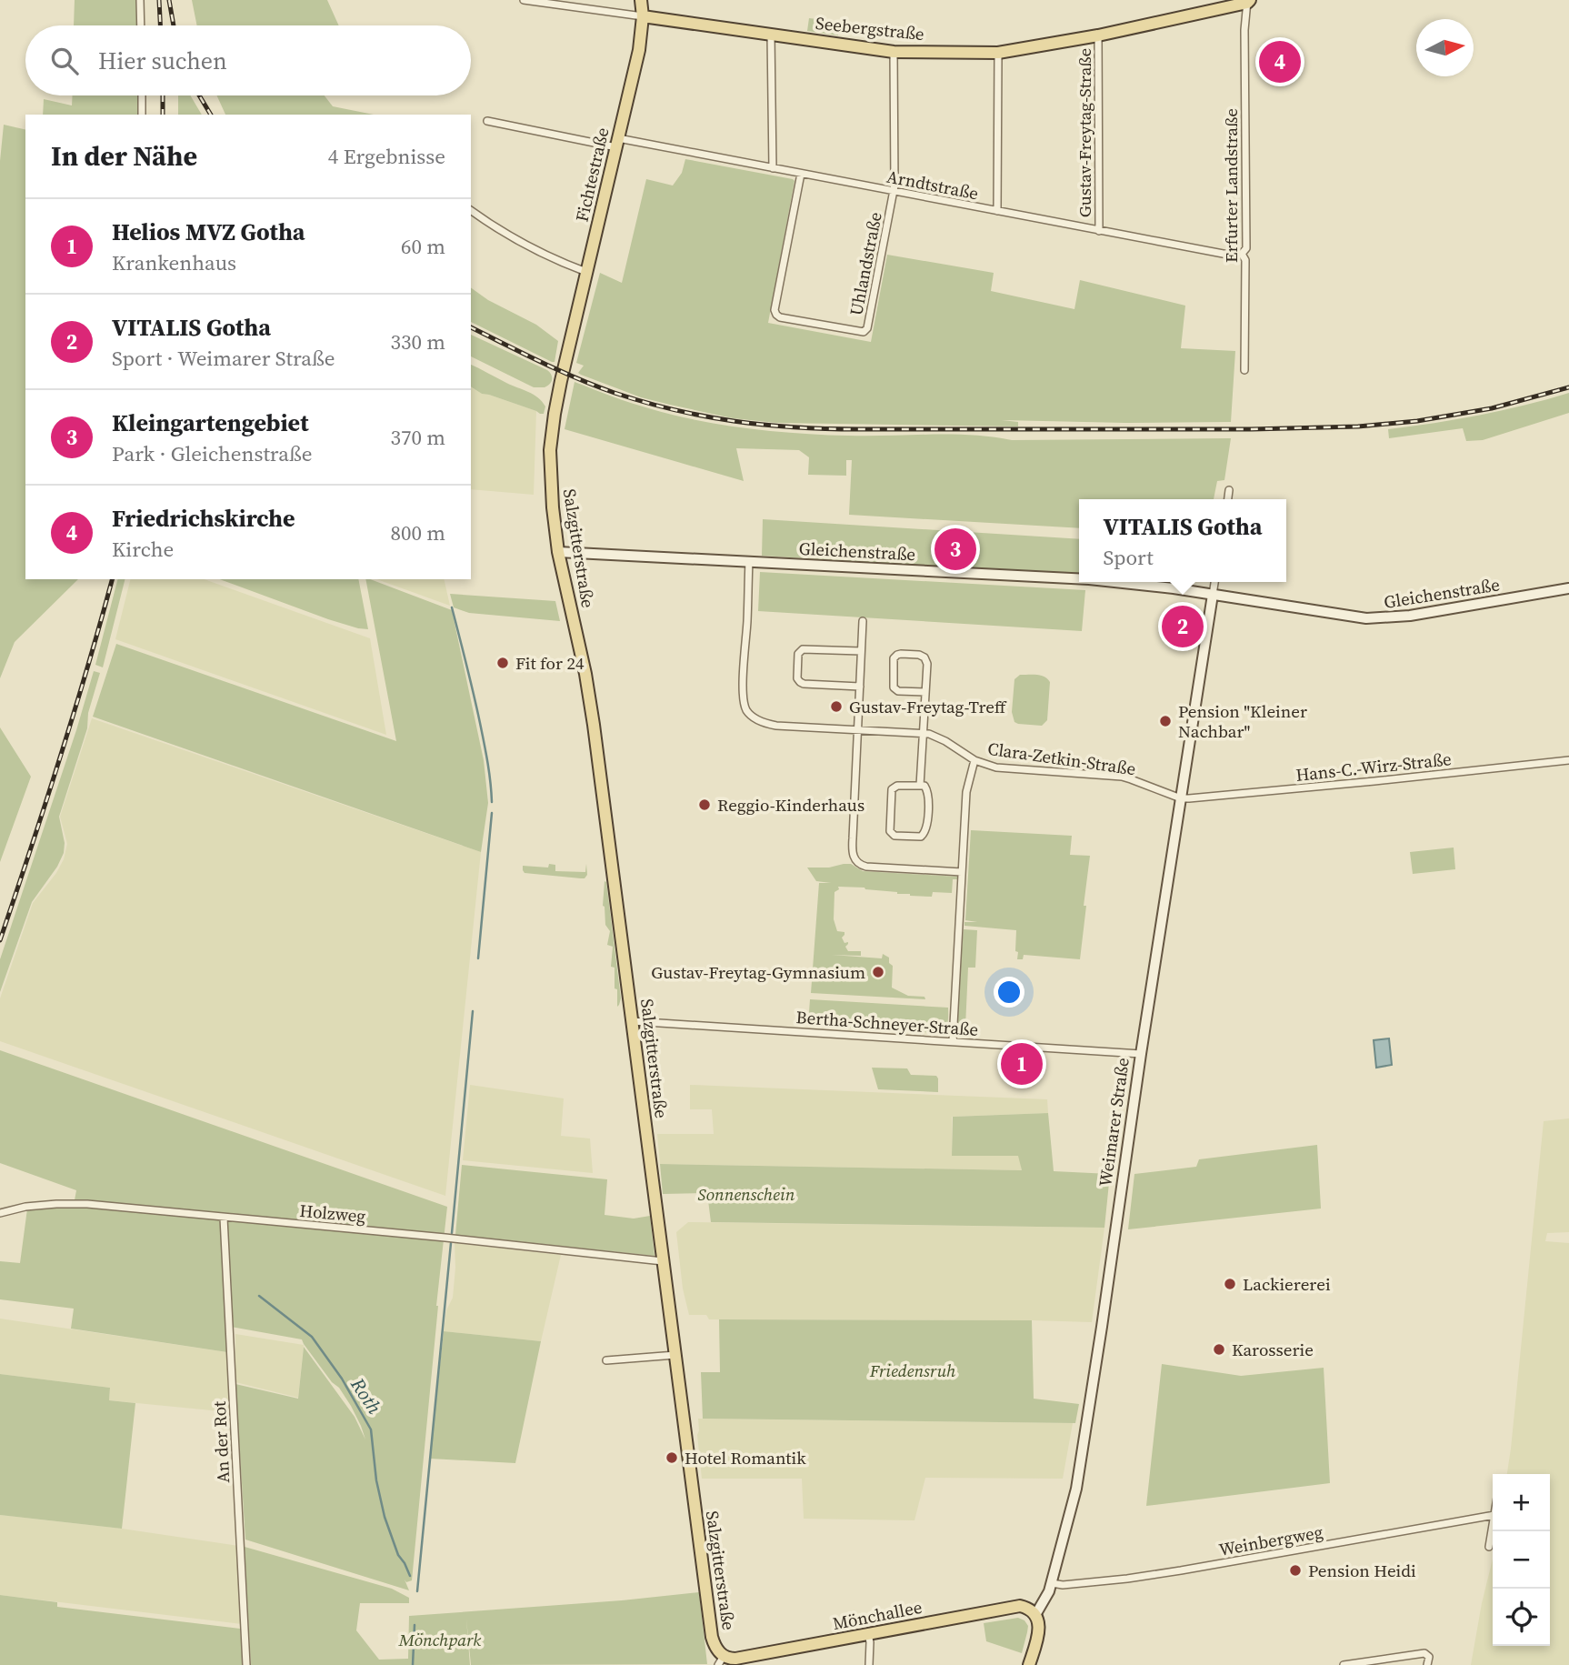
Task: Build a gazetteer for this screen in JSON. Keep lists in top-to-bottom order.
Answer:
{
  "streets": {
    "main road": [
      "Seebergstraße",
      "Fichtestraße",
      "Salzgitterstraße",
      "Weimarer Straße",
      "Mönchallee"
    ],
    "street": [
      "Gustav-Freytag-Straße",
      "Arndtstraße",
      "Erfurter Landstraße",
      "Uhlandstraße",
      "Gleichenstraße",
      "Clara-Zetkin-Straße",
      "Hans-C.-Wirz-Straße",
      "Bertha-Schneyer-Straße",
      "Holzweg",
      "An der Rot",
      "Weinbergweg"
    ]
  },
  "crossings": [
    ["Seebergstraße", "Gustav-Freytag-Straße"],
    ["Seebergstraße", "Fichtestraße"],
    ["Seebergstraße", "Erfurter Landstraße"],
    ["Seebergstraße", "Uhlandstraße"],
    ["Gustav-Freytag-Straße", "Arndtstraße"],
    ["Fichtestraße", "Arndtstraße"],
    ["Fichtestraße", "Salzgitterstraße"],
    ["Arndtstraße", "Erfurter Landstraße"],
    ["Arndtstraße", "Uhlandstraße"],
    ["Salzgitterstraße", "Gleichenstraße"],
    ["Salzgitterstraße", "Bertha-Schneyer-Straße"],
    ["Salzgitterstraße", "Holzweg"],
    ["Salzgitterstraße", "Mönchallee"],
    ["Gleichenstraße", "Clara-Zetkin-Straße"],
    ["Gleichenstraße", "Weimarer Straße"],
    ["Clara-Zetkin-Straße", "Hans-C.-Wirz-Straße"],
    ["Clara-Zetkin-Straße", "Bertha-Schneyer-Straße"],
    ["Clara-Zetkin-Straße", "Weimarer Straße"],
    ["Hans-C.-Wirz-Straße", "Weimarer Straße"],
    ["Bertha-Schneyer-Straße", "Weimarer Straße"],
    ["Weimarer Straße", "Weinbergweg"],
    ["Weimarer Straße", "Mönchallee"],
    ["Holzweg", "An der Rot"]
  ],
  "water": ["Roth"],
  "parks": ["Sonnenschein", "Friedensruh", "Mönchpark"],
  "places": [
    "Fit for 24",
    "Gustav-Freytag-Treff",
    "Pension \"Kleiner Nachbar\"",
    "Reggio-Kinderhaus",
    "Gustav-Freytag-Gymnasium",
    "Lackiererei",
    "Karosserie",
    "Hotel Romantik",
    "Pension Heidi"
  ],
  "north": "right",
  "page": {
    "search": "Hier suchen",
    "pins": [
      "4",
      "3",
      "2",
      "1"
    ],
    "heading": ["In der Nähe", "4 Ergebnisse"],
    "list": [
      {
        "mark": "1",
        "name": "Helios MVZ Gotha",
        "note": "Krankenhaus",
        "value": "60 m"
      },
      {
        "mark": "2",
        "name": "VITALIS Gotha",
        "note": "Sport · Weimarer Straße",
        "value": "330 m"
      },
      {
        "mark": "3",
        "name": "Kleingartengebiet",
        "note": "Park · Gleichenstraße",
        "value": "370 m"
      },
      {
        "mark": "4",
        "name": "Friedrichskirche",
        "note": "Kirche",
        "value": "800 m"
      }
    ],
    "popup": ["VITALIS Gotha", "Sport"],
    "map_buttons": ["+", "−"]
  }
}
